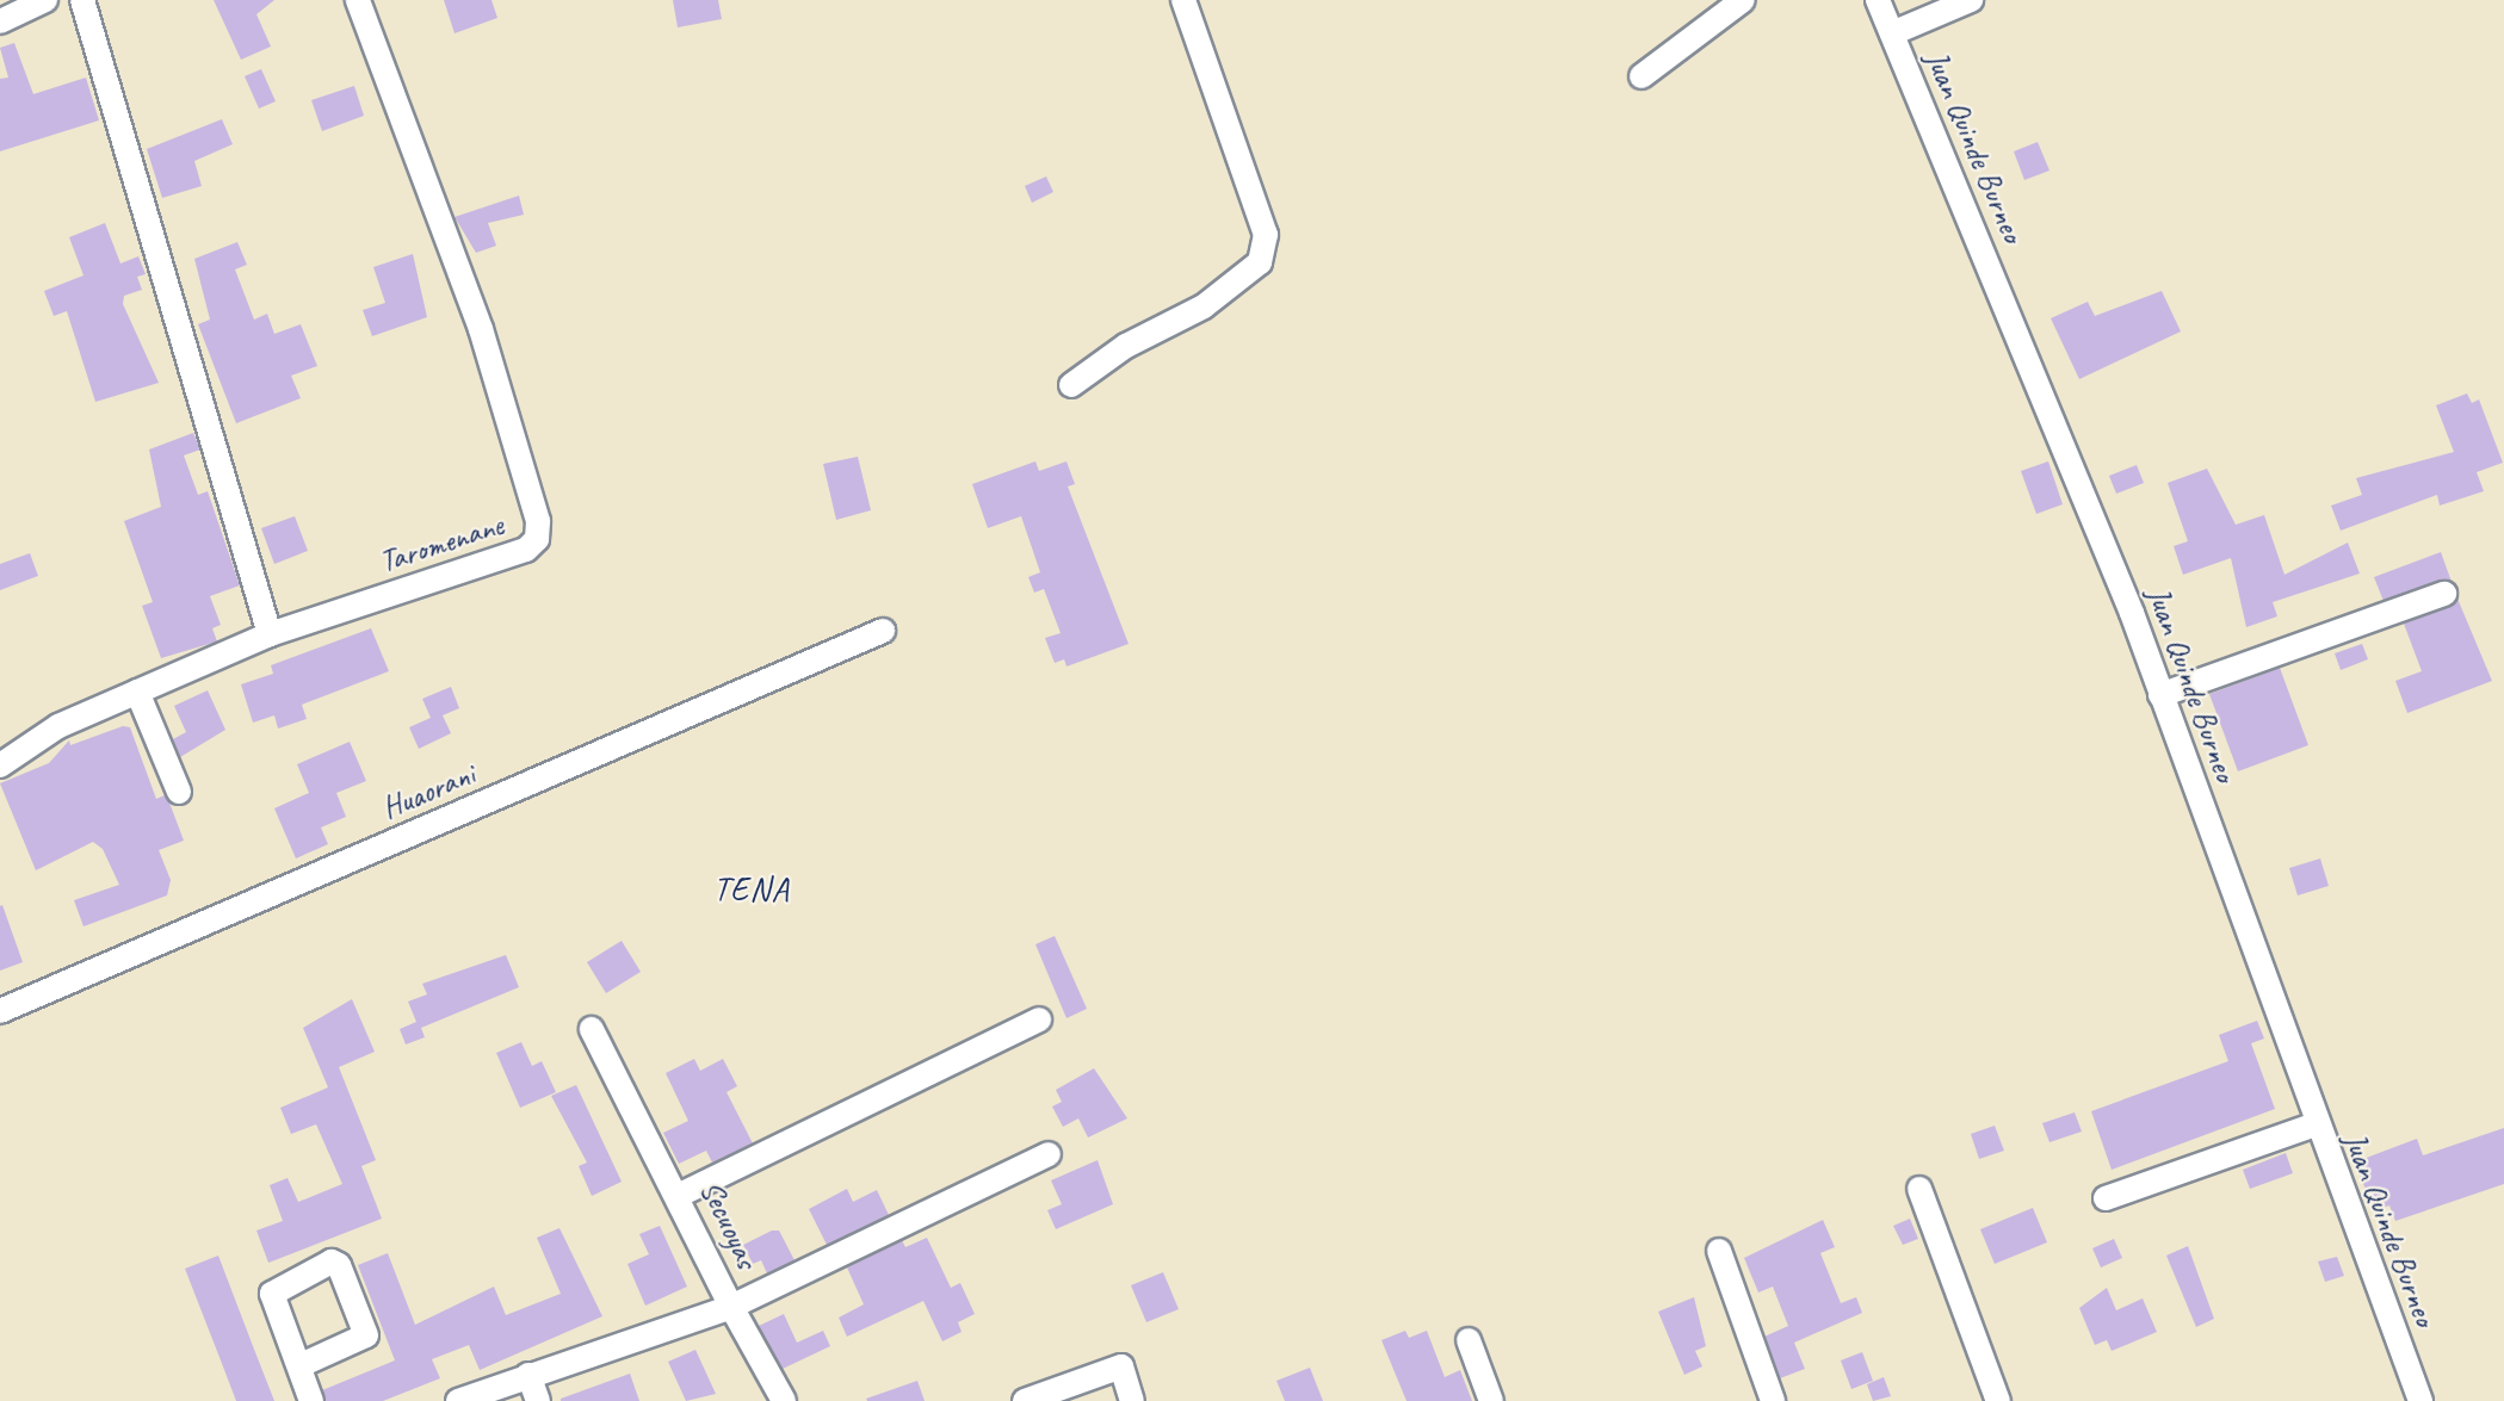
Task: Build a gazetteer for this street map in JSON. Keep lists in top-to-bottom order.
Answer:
{
  "streets": {
    "street": [
      "Juan Quinde Burneo",
      "Taromenane",
      "Huaorani",
      "Secuoyas"
    ]
  },
  "districts": ["TENA"]
}
